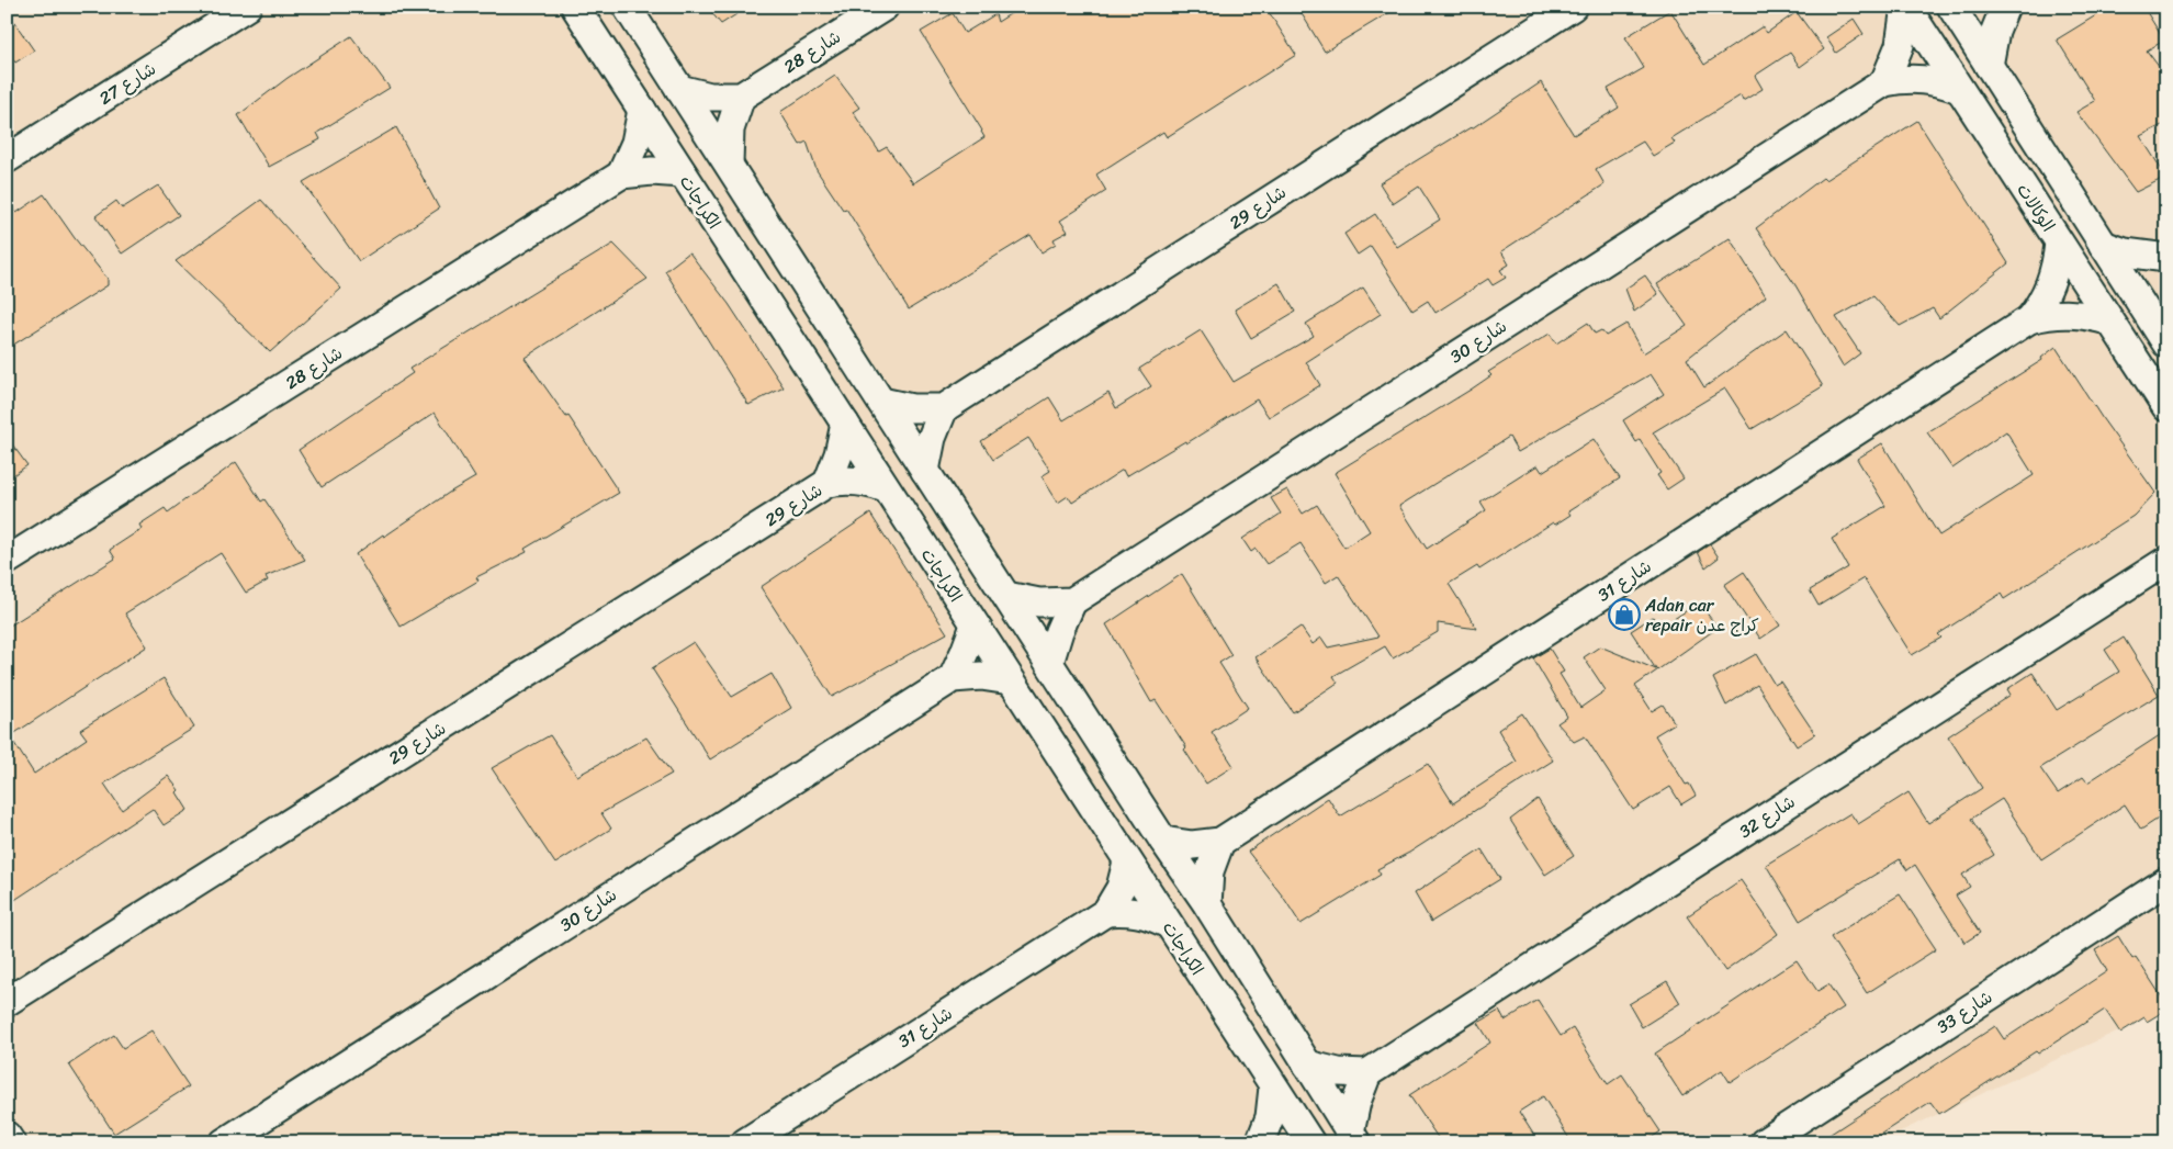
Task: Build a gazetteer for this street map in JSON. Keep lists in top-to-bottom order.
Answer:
{
  "streets": {
    "street": [
      "شارع 28",
      "شارع 27",
      "الكراجات",
      "شارع 29",
      "الوكالات",
      "شارع 30",
      "شارع 31",
      "شارع 32",
      "شارع 33"
    ]
  },
  "crossings": [
    ["شارع 28", "الكراجات"],
    ["الكراجات", "شارع 29"],
    ["الكراجات", "شارع 30"],
    ["الكراجات", "شارع 31"],
    ["الوكالات", "شارع 30"],
    ["الوكالات", "شارع 31"]
  ],
  "places": {
    "shop": ["Adan car repair كراج عدن"]
  }
}
